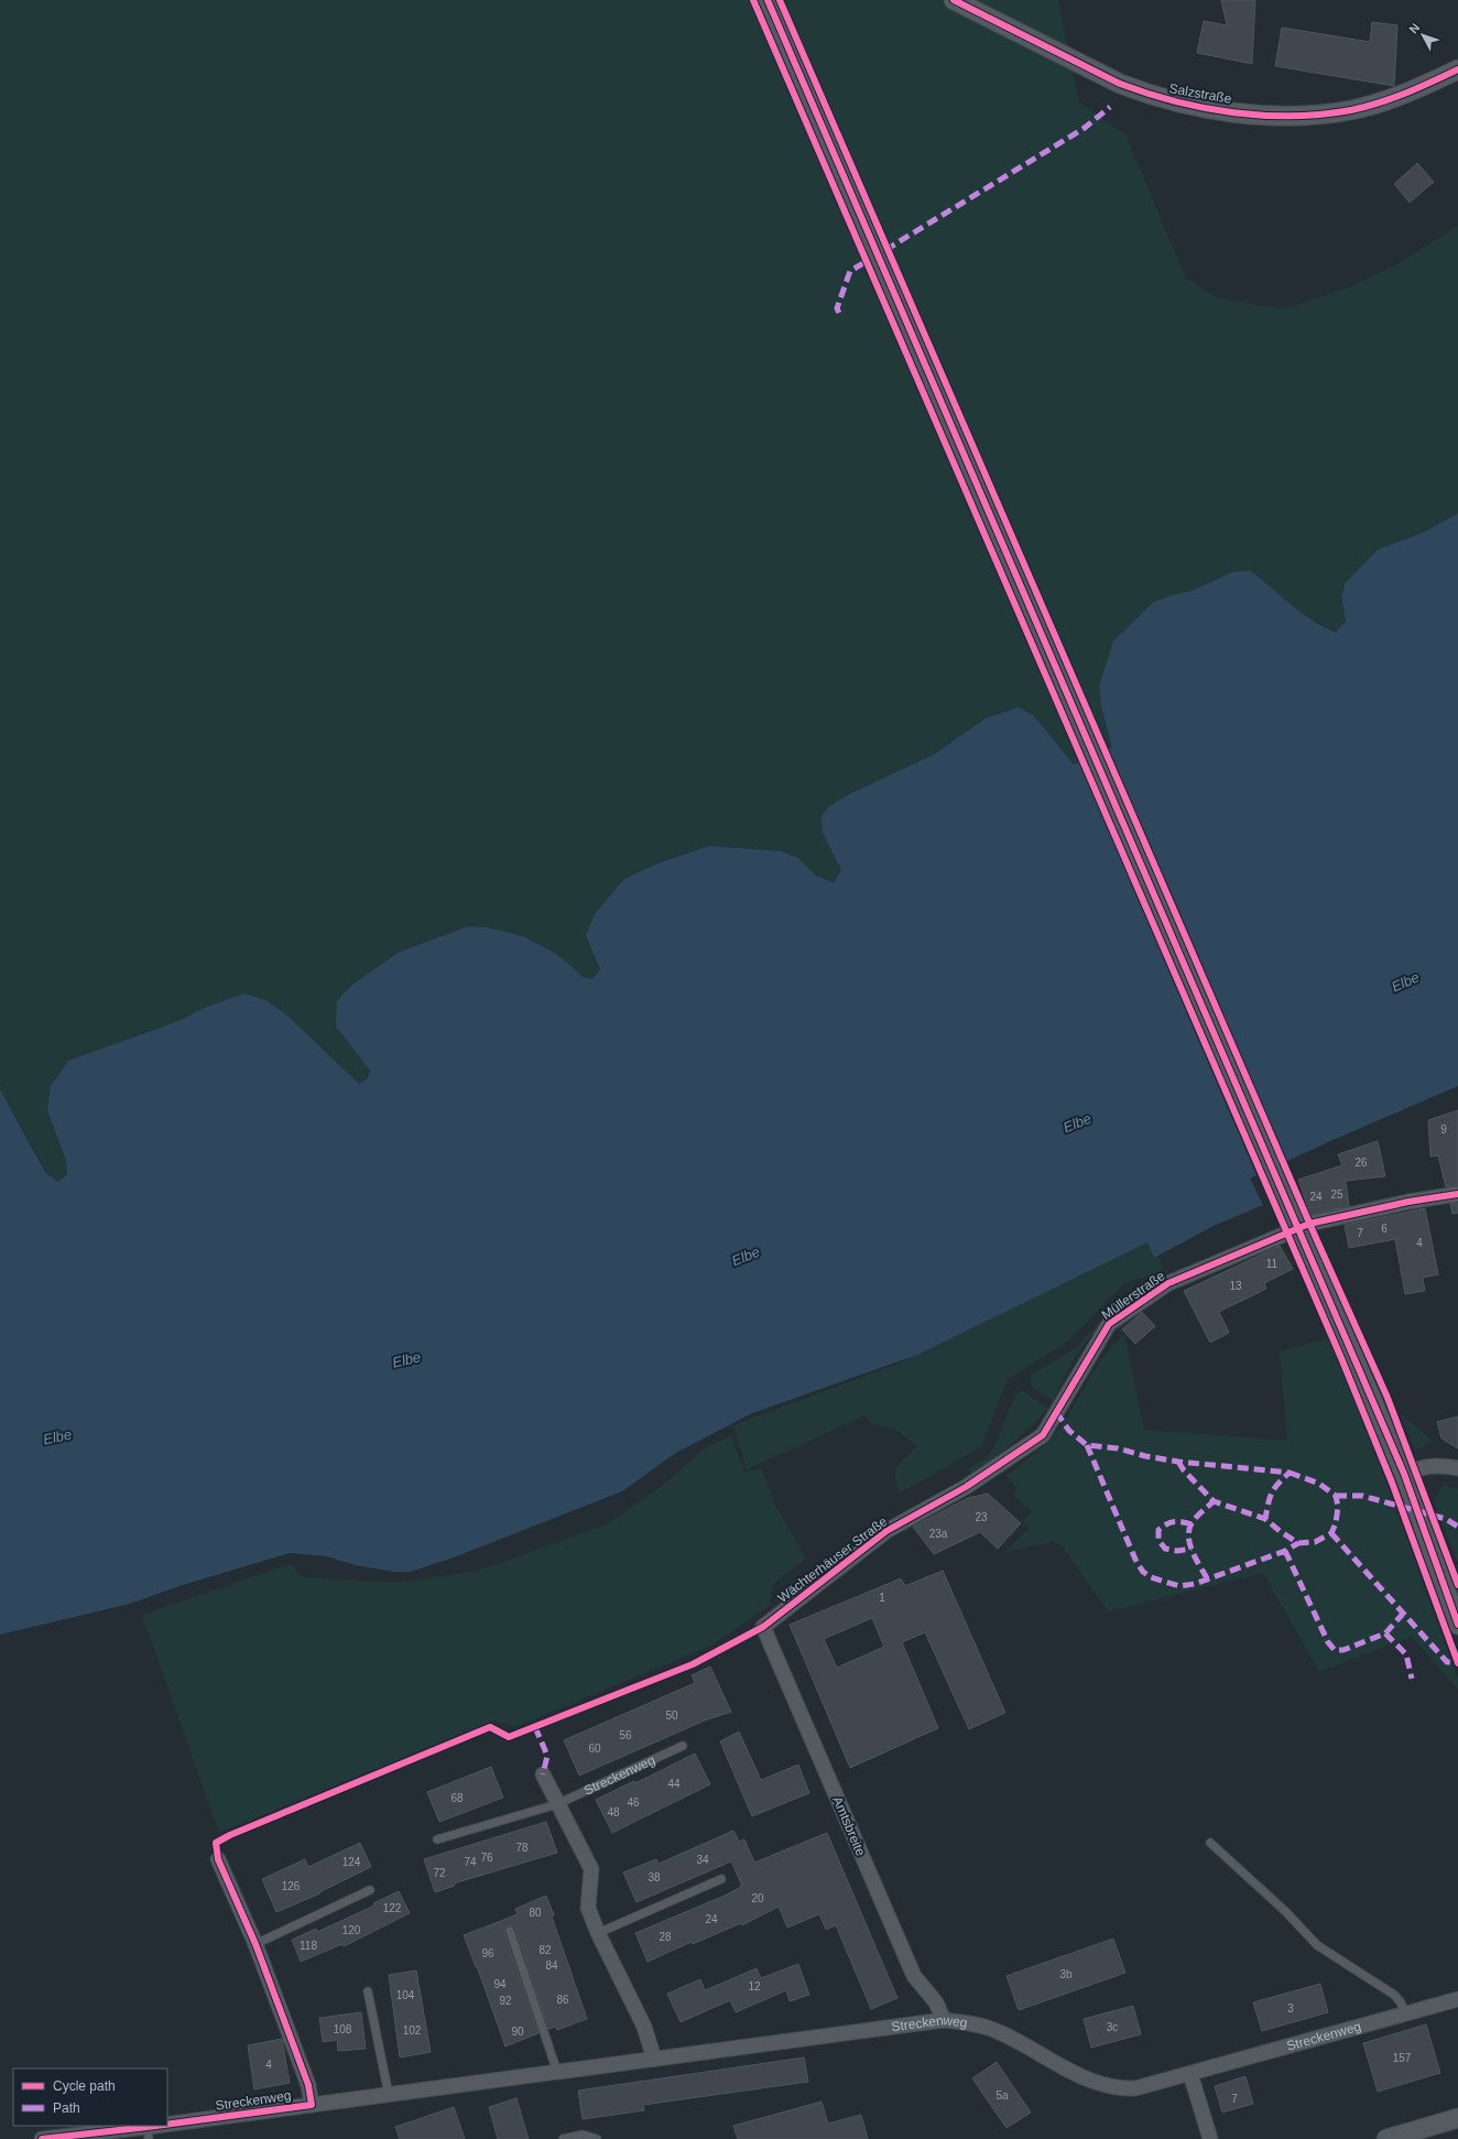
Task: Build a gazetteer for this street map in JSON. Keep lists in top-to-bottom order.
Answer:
{
  "streets": {
    "street": [
      "Salzstraße",
      "Müllerstraße",
      "Wächterhäuser Straße",
      "Streckenweg",
      "Amtsbreite"
    ]
  },
  "crossings": [
    ["Müllerstraße", "Wächterhäuser Straße"],
    ["Wächterhäuser Straße", "Amtsbreite"],
    ["Streckenweg", "Amtsbreite"]
  ],
  "water": ["Elbe"],
  "house_numbers": [
    "9",
    "26",
    "25",
    "24",
    "6",
    "7",
    "4",
    "11",
    "13",
    "23",
    "23a",
    "1",
    "50",
    "56",
    "60",
    "44",
    "68",
    "46",
    "48",
    "78",
    "76",
    "34",
    "124",
    "74",
    "72",
    "38",
    "126",
    "20",
    "122",
    "80",
    "24",
    "120",
    "28",
    "118",
    "82",
    "96",
    "84",
    "3b",
    "94",
    "12",
    "104",
    "86",
    "92",
    "3",
    "3c",
    "108",
    "102",
    "90",
    "157",
    "4",
    "5a",
    "7"
  ],
  "legend": ["Cycle path", "Path"],
  "north": "top left"
}
